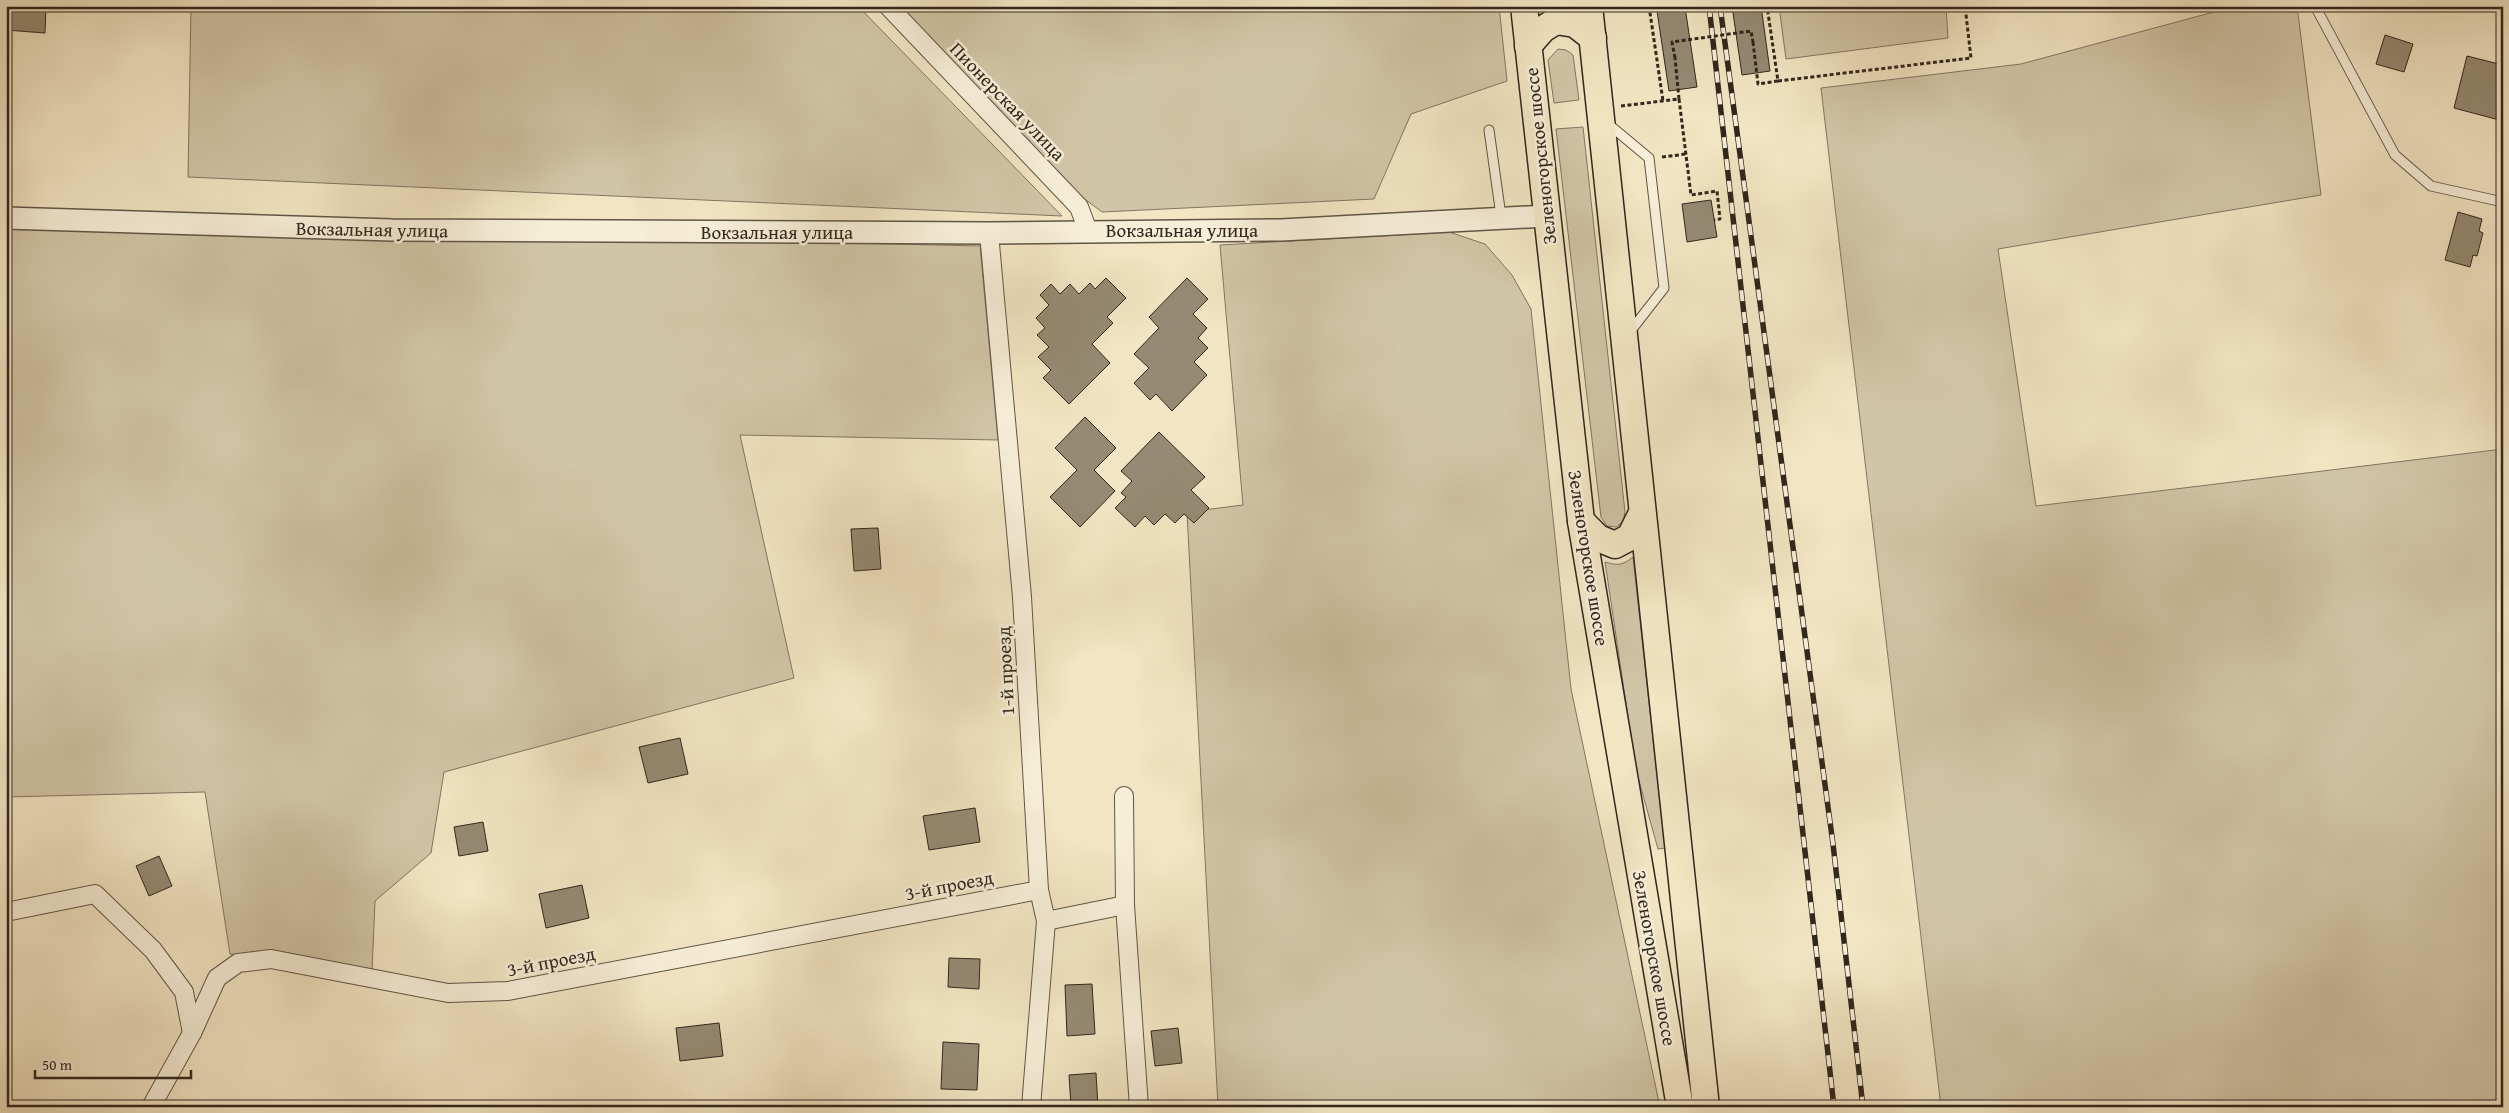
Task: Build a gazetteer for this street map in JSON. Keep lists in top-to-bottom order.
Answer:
{
  "streets": {
    "main road": ["Зеленогорское шоссе"],
    "street": [
      "Пионерская улица",
      "Вокзальная улица",
      "1-й проезд",
      "3-й проезд"
    ]
  },
  "crossings": [
    ["Пионерская улица", "Вокзальная улица"],
    ["Зеленогорское шоссе", "Вокзальная улица"],
    ["Вокзальная улица", "1-й проезд"],
    ["1-й проезд", "3-й проезд"]
  ],
  "scale_bar": "50 m"
}
